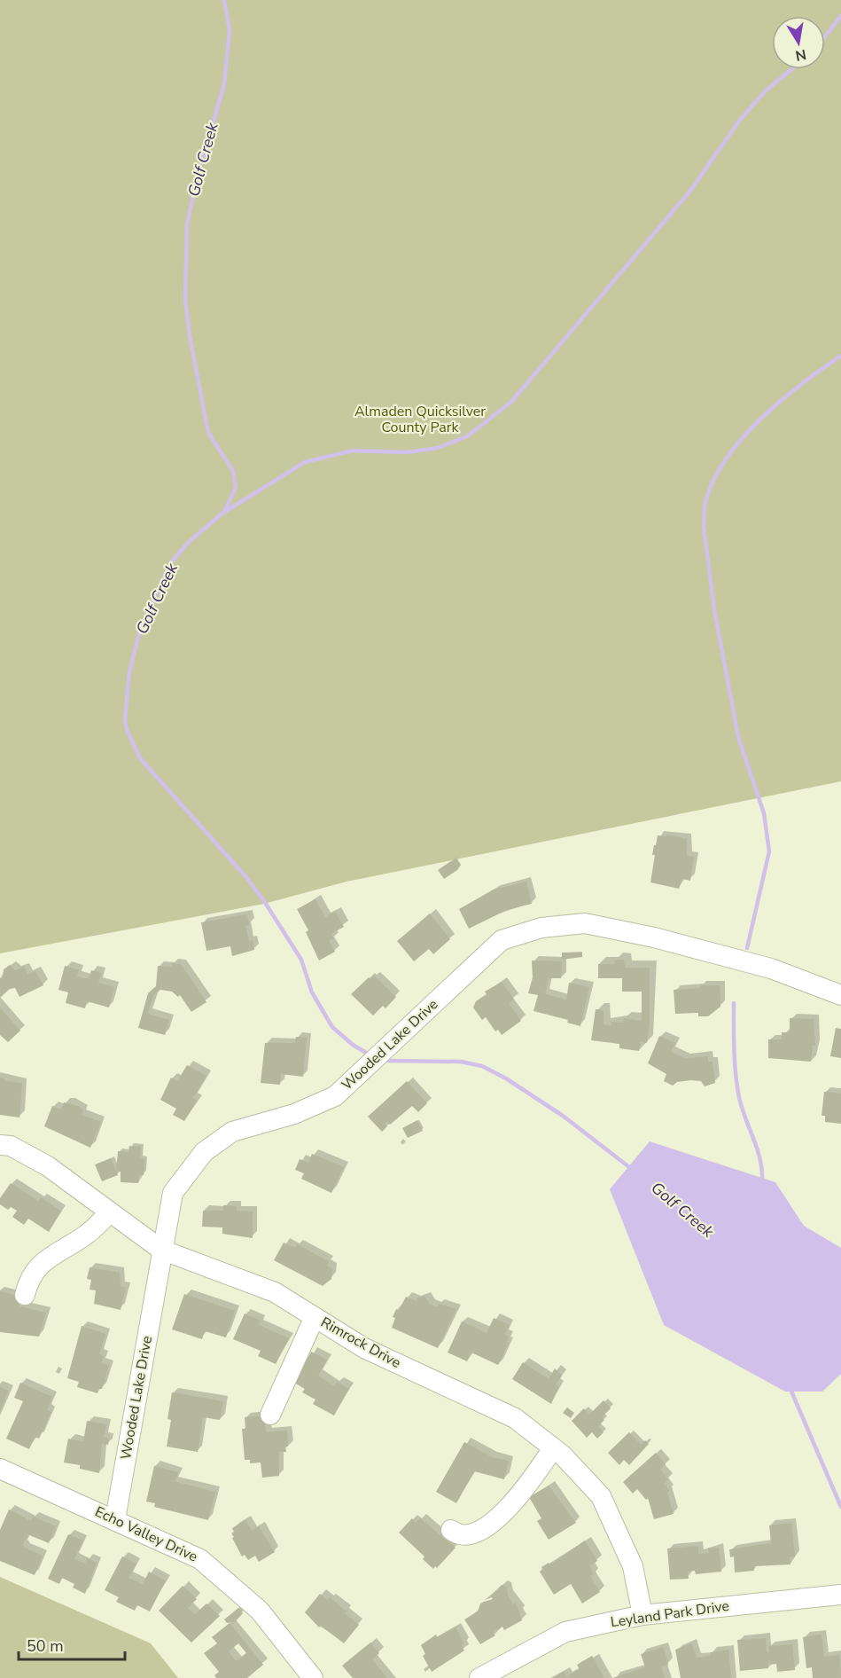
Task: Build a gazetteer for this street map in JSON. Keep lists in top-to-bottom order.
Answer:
{
  "streets": {
    "street": [
      "Wooded Lake Drive",
      "Rimrock Drive",
      "Echo Valley Drive",
      "Leyland Park Drive"
    ]
  },
  "crossings": [
    ["Wooded Lake Drive", "Rimrock Drive"],
    ["Wooded Lake Drive", "Echo Valley Drive"],
    ["Rimrock Drive", "Leyland Park Drive"]
  ],
  "water": ["Golf Creek"],
  "parks": ["Almaden Quicksilver County Park"],
  "scale_bar": "50 m",
  "north": "bottom"
}
